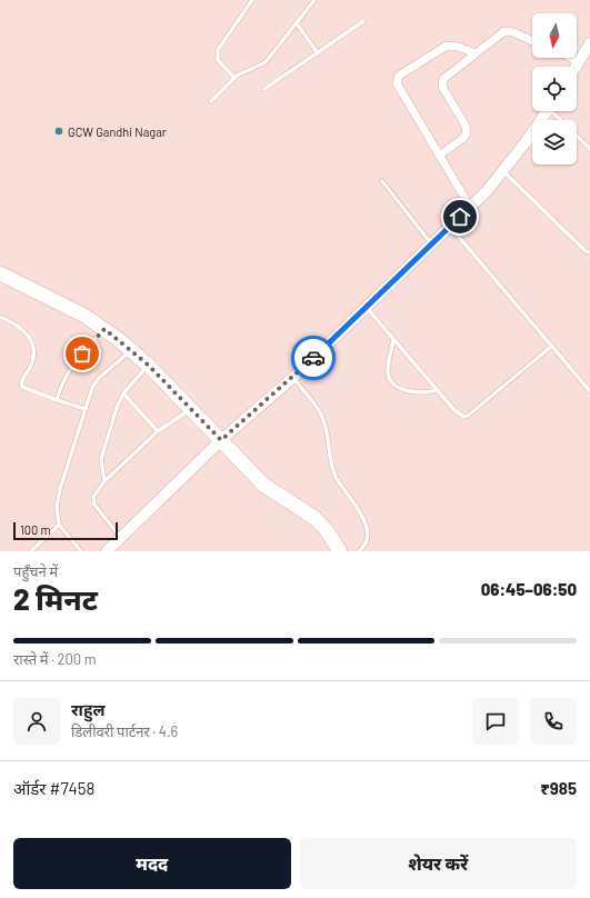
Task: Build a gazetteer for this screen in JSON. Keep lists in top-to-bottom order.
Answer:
{
  "places": ["GCW Gandhi Nagar"],
  "scale_bar": "100 m",
  "north": "bottom",
  "page": {
    "scale": "100 m",
    "heading": ["2 मिनट", "पहुँचने में", "06:45–06:50"],
    "panel": [
      "राहुल",
      "डिलीवरी पार्टनर · 4.6",
      "ऑर्डर #7458",
      "₹985"
    ],
    "bar": "रास्ते में · 200 m",
    "buttons": ["मदद", "शेयर करें"]
  }
}
